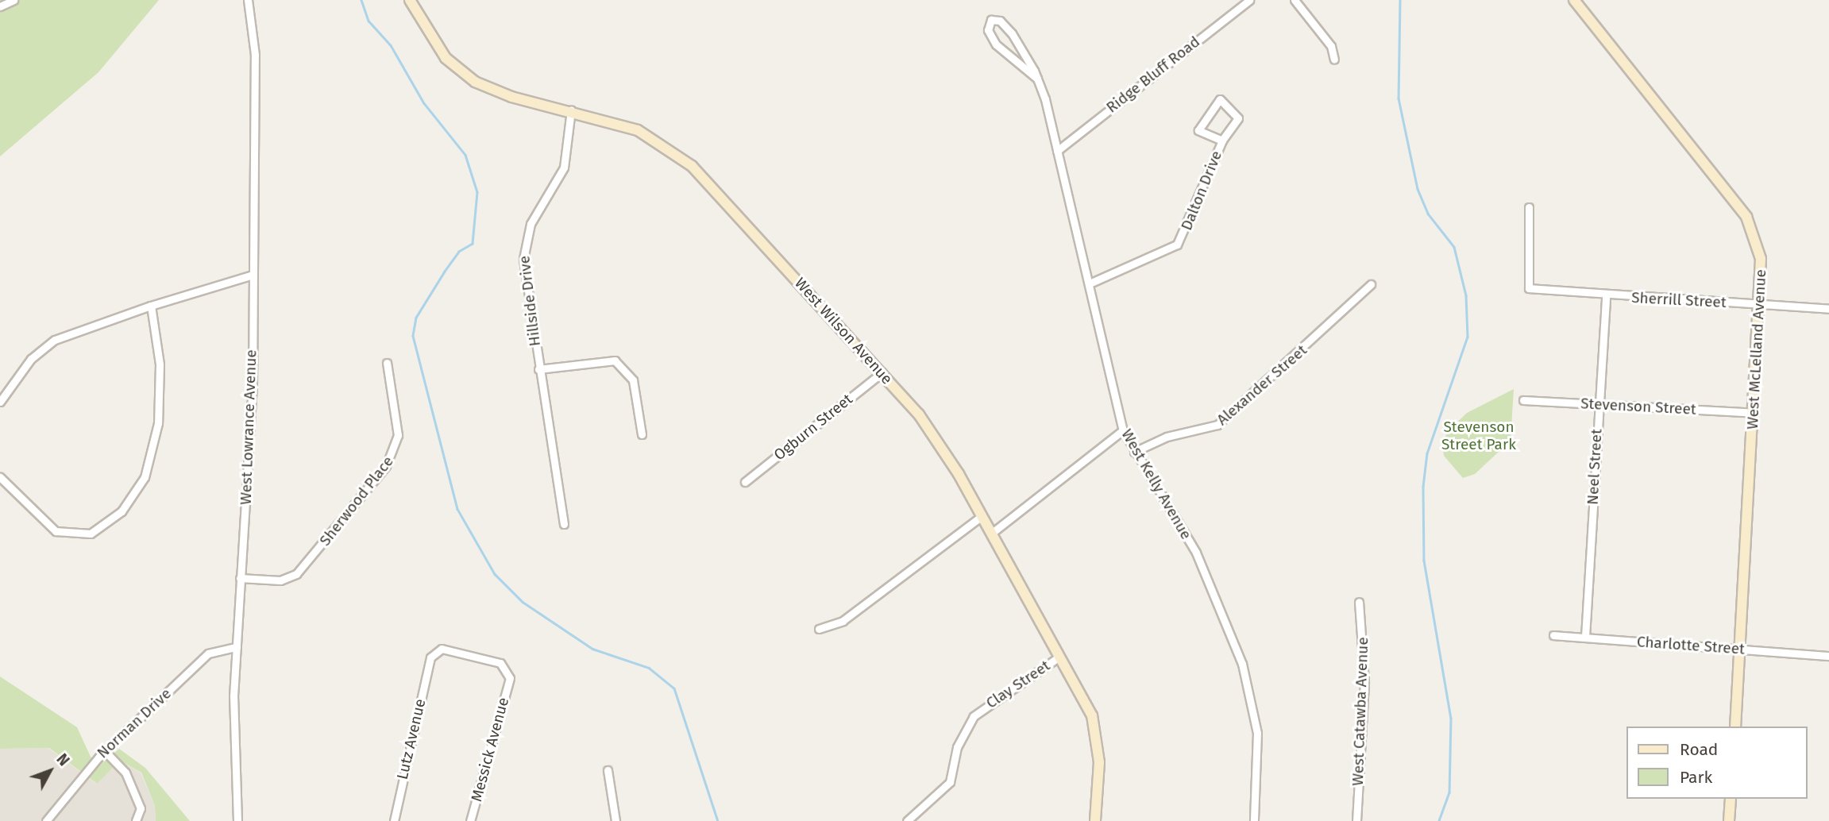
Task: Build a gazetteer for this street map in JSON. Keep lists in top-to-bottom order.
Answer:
{
  "streets": {
    "street": [
      "Ridge Bluff Road",
      "Dalton Drive",
      "Sherrill Street",
      "Hillside Drive",
      "West Wilson Avenue",
      "West McLelland Avenue",
      "Alexander Street",
      "Stevenson Street",
      "West Lowrance Avenue",
      "Ogburn Street",
      "Neel Street",
      "West Kelly Avenue",
      "Sherwood Place",
      "Charlotte Street",
      "Clay Street",
      "West Catawba Avenue",
      "Norman Drive",
      "Lutz Avenue",
      "Messick Avenue"
    ]
  },
  "crossings": [
    ["Ridge Bluff Road", "West Kelly Avenue"],
    ["Dalton Drive", "West Kelly Avenue"],
    ["Sherrill Street", "West McLelland Avenue"],
    ["Sherrill Street", "Neel Street"],
    ["Hillside Drive", "West Wilson Avenue"],
    ["West Wilson Avenue", "Ogburn Street"],
    ["West Wilson Avenue", "Clay Street"],
    ["West McLelland Avenue", "Stevenson Street"],
    ["West McLelland Avenue", "Charlotte Street"],
    ["Alexander Street", "West Kelly Avenue"],
    ["Stevenson Street", "Neel Street"],
    ["West Lowrance Avenue", "Sherwood Place"],
    ["West Lowrance Avenue", "Norman Drive"],
    ["Neel Street", "Charlotte Street"],
    ["Lutz Avenue", "Messick Avenue"]
  ],
  "parks": ["Stevenson Street Park"],
  "legend": ["Road", "Park"],
  "north": "top right"
}
